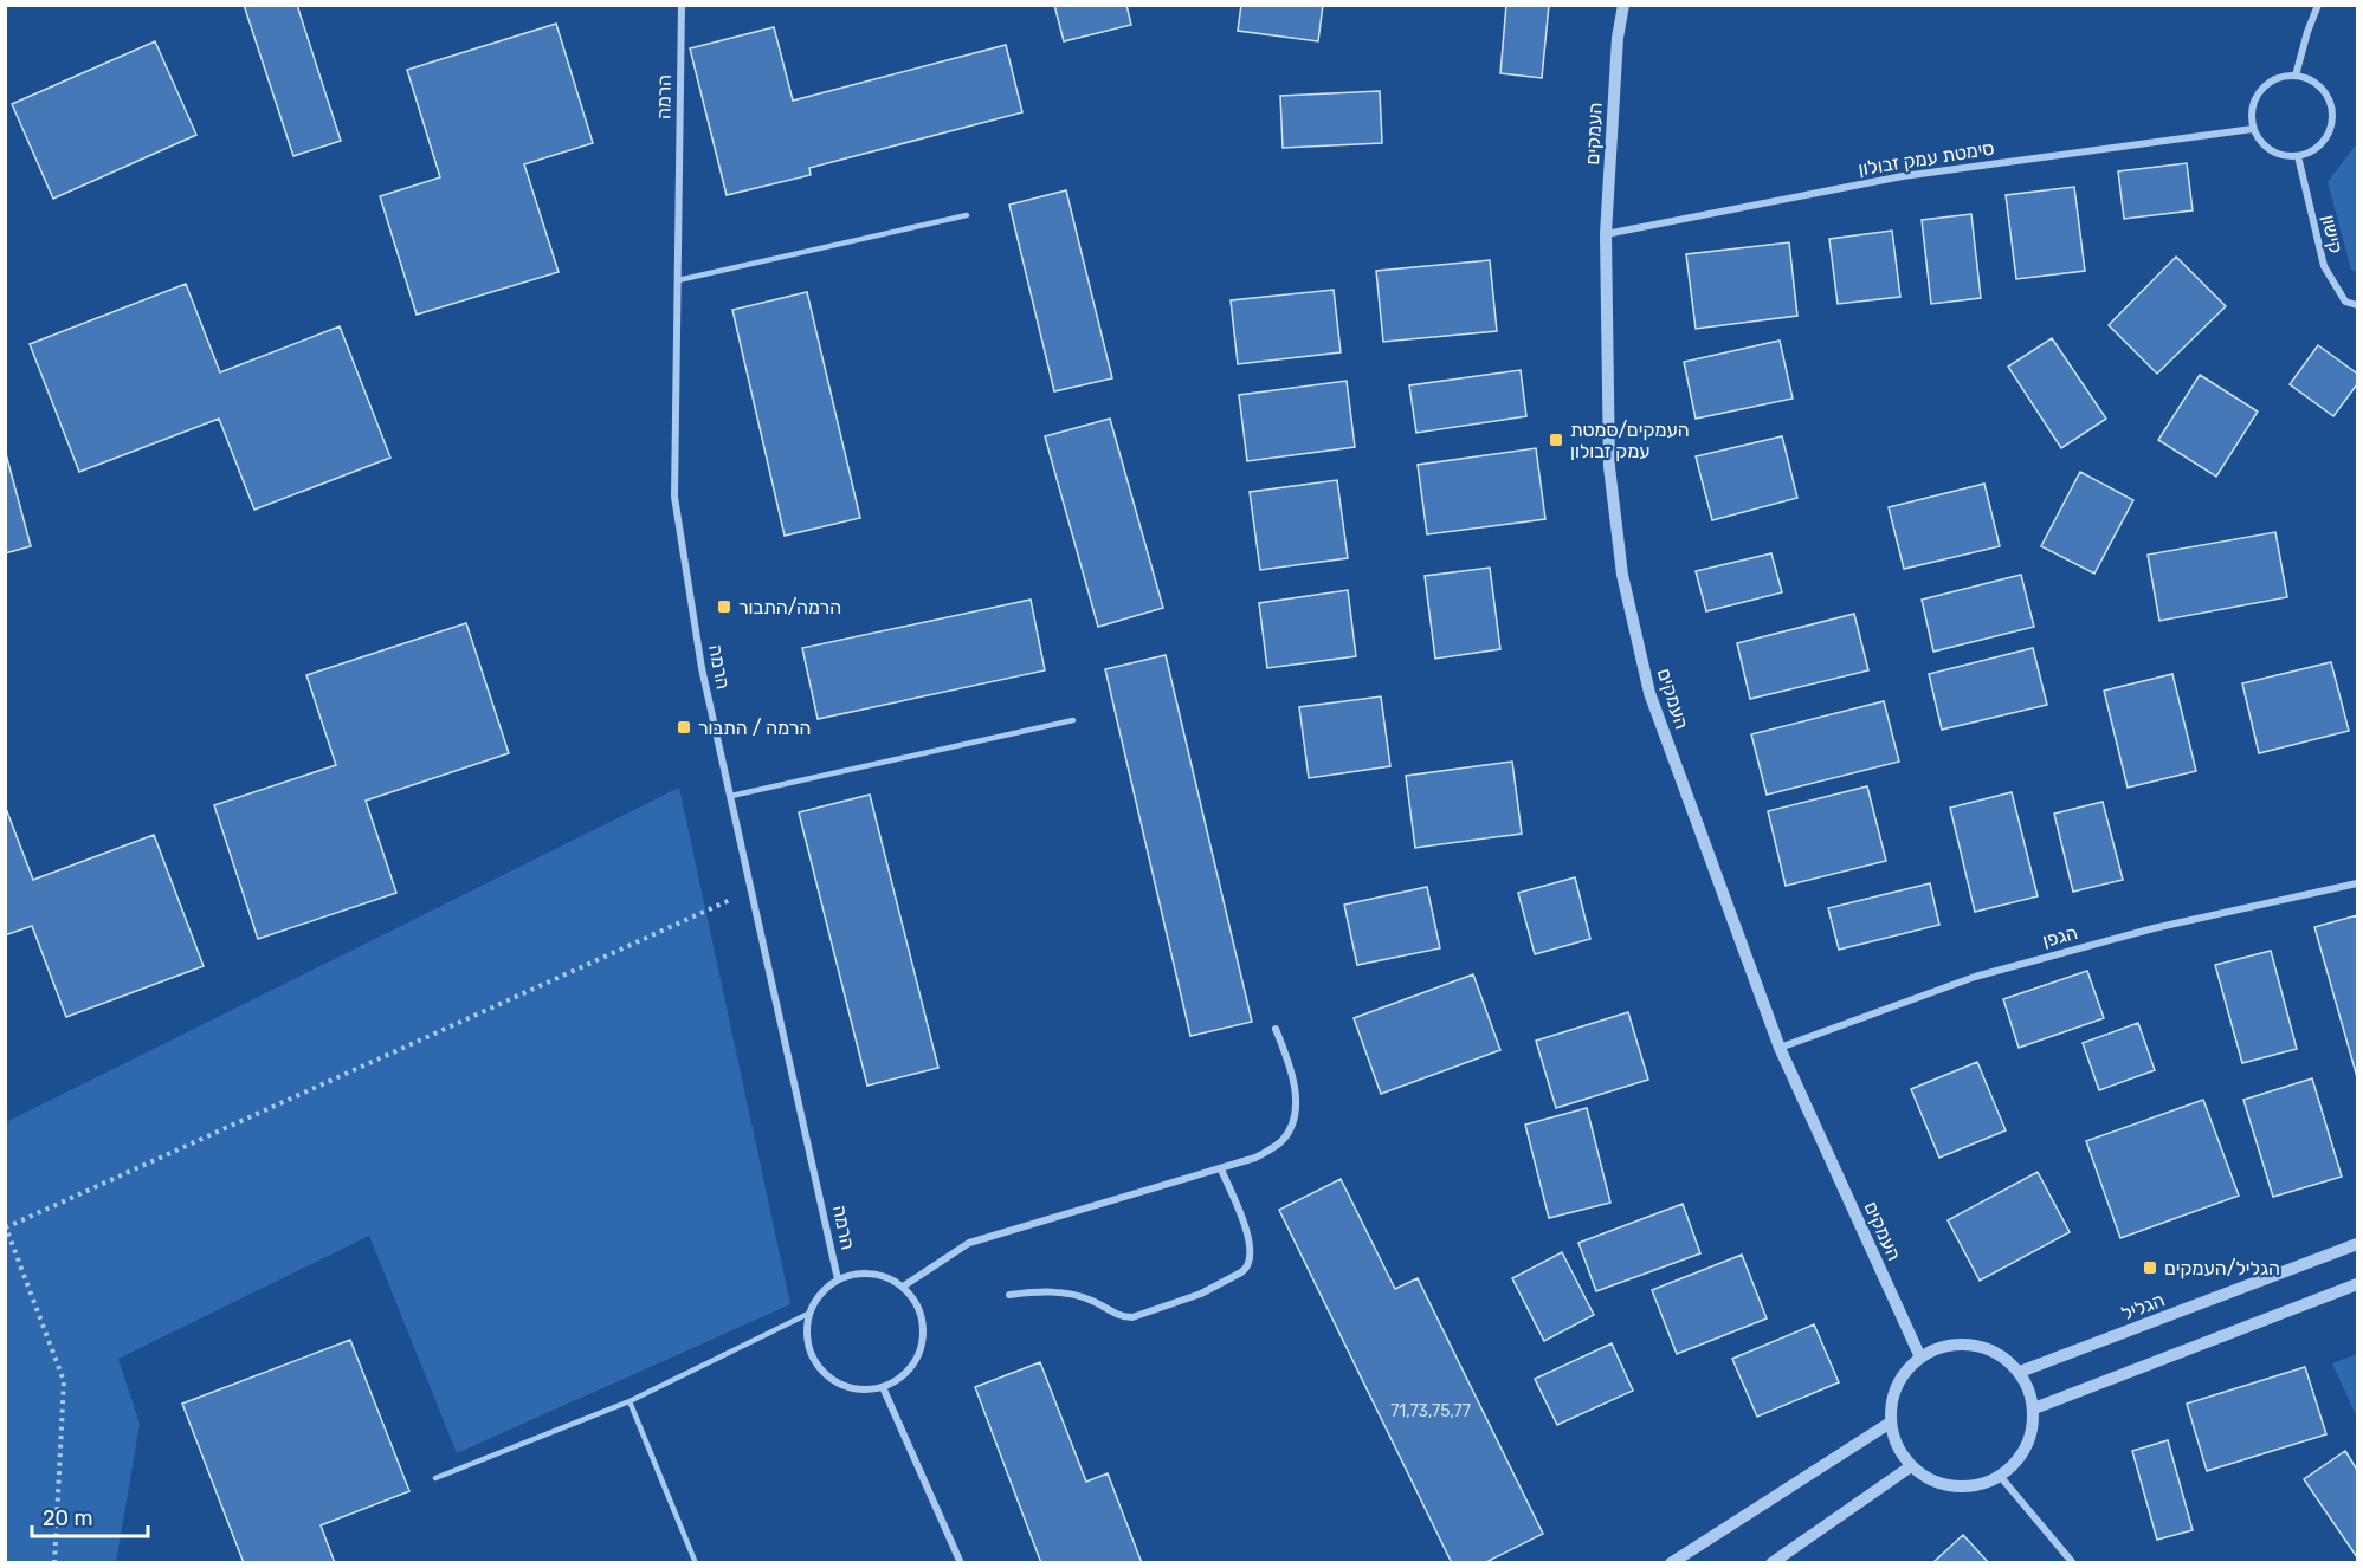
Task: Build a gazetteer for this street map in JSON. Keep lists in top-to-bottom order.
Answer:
{
  "streets": {
    "street": [
      "הרמה",
      "העמקים",
      "סימטת עמק זבולון",
      "קישון",
      "הגפן",
      "הגליל"
    ]
  },
  "crossings": [
    ["העמקים", "סימטת עמק זבולון"],
    ["העמקים", "הגפן"],
    ["העמקים", "הגליל"],
    ["סימטת עמק זבולון", "קישון"]
  ],
  "places": {
    "transit": [
      "העמקים/סמטת עמק זבולון",
      "הרמה/התבור",
      "הרמה / התבור",
      "הגליל/העמקים"
    ]
  },
  "house_numbers": ["71,73,75,77"],
  "scale_bar": "20 m"
}
